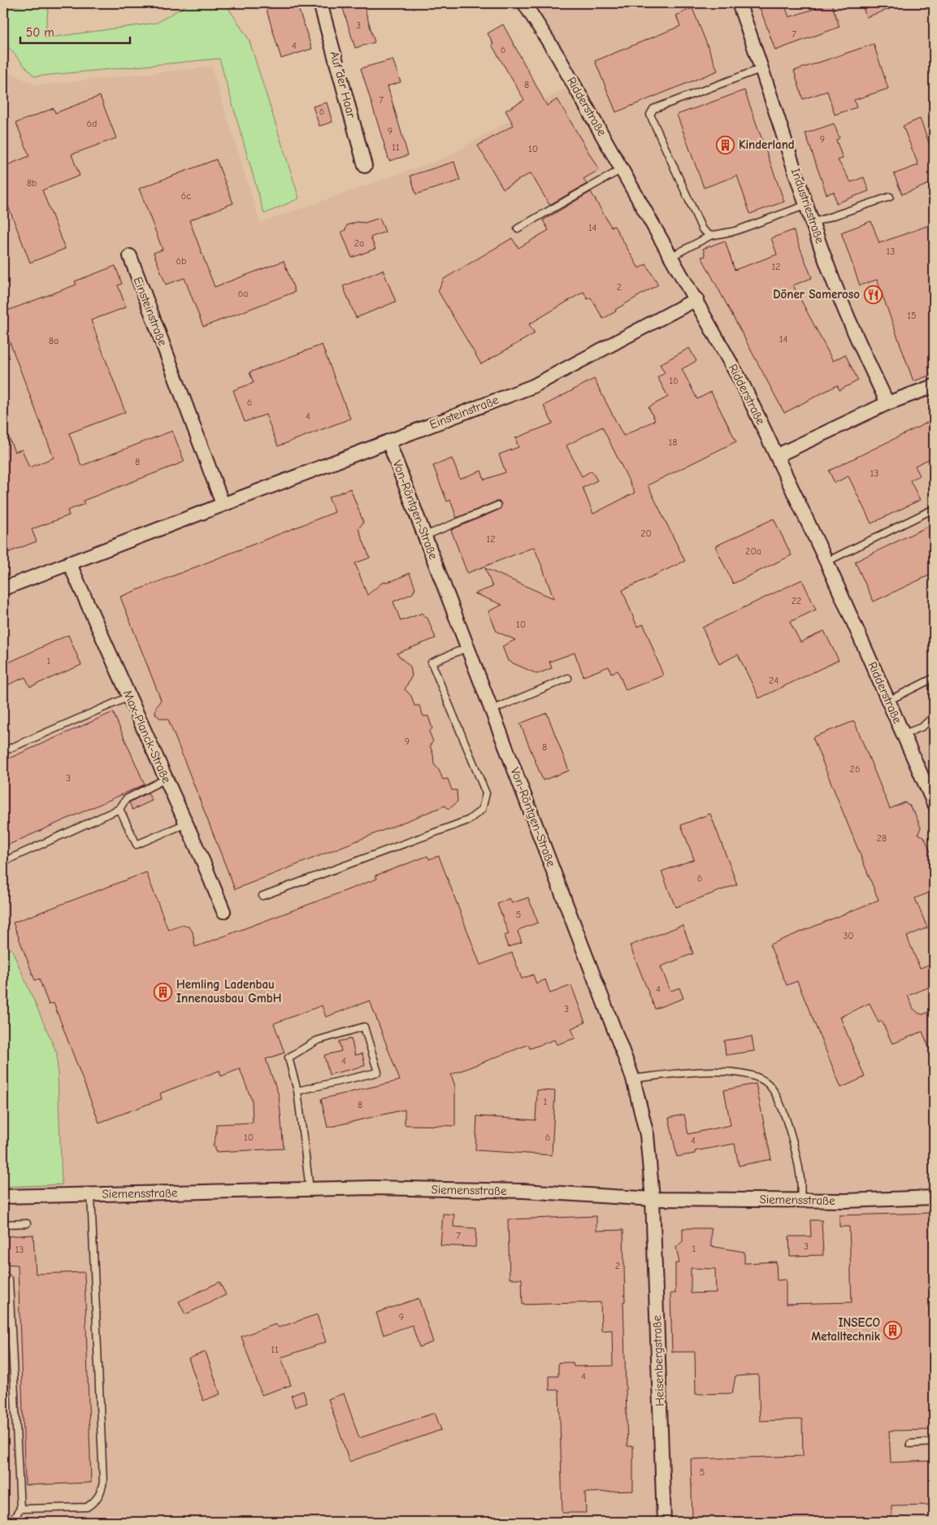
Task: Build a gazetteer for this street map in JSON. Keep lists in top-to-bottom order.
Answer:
{
  "streets": {
    "street": [
      "Auf der Haar",
      "Ridderstraße",
      "Industriestraße",
      "Einsteinstraße",
      "Von-Röntgen-Straße",
      "Max-Planck-Straße",
      "Siemensstraße",
      "Heisenbergstraße"
    ]
  },
  "crossings": [
    ["Ridderstraße", "Einsteinstraße"],
    ["Einsteinstraße", "Von-Röntgen-Straße"],
    ["Einsteinstraße", "Max-Planck-Straße"],
    ["Von-Röntgen-Straße", "Siemensstraße"],
    ["Von-Röntgen-Straße", "Heisenbergstraße"],
    ["Siemensstraße", "Heisenbergstraße"]
  ],
  "places": {
    "building": ["Kinderland", "Hemling Ladenbau Innenausbau GmbH", "INSECO Metalltechnik"],
    "restaurant": ["Döner Sameroso"]
  },
  "house_numbers": [
    "3",
    "7",
    "4",
    "6",
    "8",
    "7",
    "6",
    "6d",
    "9",
    "9",
    "11",
    "10",
    "8b",
    "6c",
    "14",
    "2a",
    "13",
    "6b",
    "12",
    "2",
    "6a",
    "15",
    "14",
    "8a",
    "16",
    "6",
    "4",
    "18",
    "8",
    "13",
    "20",
    "12",
    "20a",
    "22",
    "10",
    "1",
    "24",
    "9",
    "8",
    "26",
    "3",
    "28",
    "6",
    "5",
    "30",
    "4",
    "3",
    "4",
    "1",
    "8",
    "10",
    "6",
    "4",
    "7",
    "3",
    "1",
    "13",
    "2",
    "9",
    "11",
    "4",
    "5"
  ],
  "scale_bar": "50 m"
}
